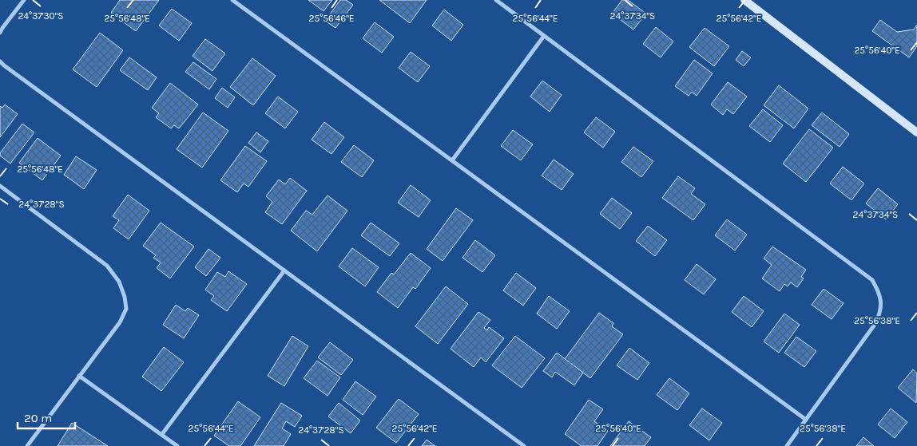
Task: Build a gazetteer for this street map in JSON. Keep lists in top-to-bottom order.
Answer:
{
  "scale_bar": "20 m",
  "coordinates": [
    "24°37'30\"S",
    "24°37'34\"S",
    "25°56'48\"E",
    "25°56'46\"E",
    "25°56'44\"E",
    "25°56'42\"E",
    "25°56'40\"E",
    "24°37'28\"S",
    "25°56'38\"E"
  ]
}
